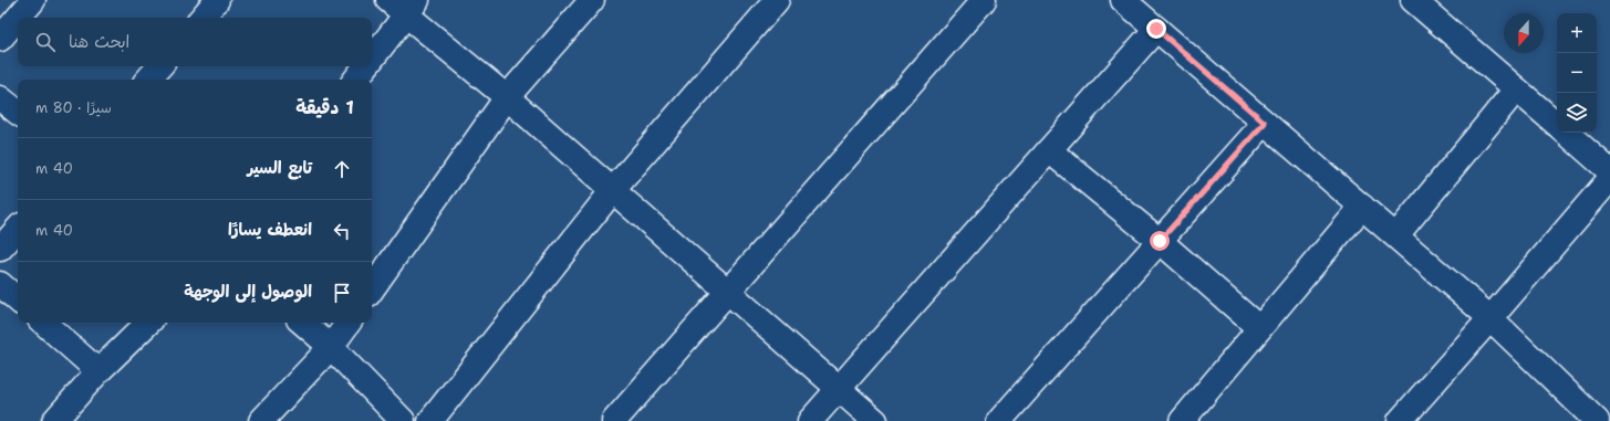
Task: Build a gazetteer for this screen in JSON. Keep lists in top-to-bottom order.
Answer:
{
  "north": "bottom",
  "page": {
    "map_buttons": ["+", "−"],
    "search": "ابحث هنا",
    "heading": ["1 دقيقة", "سيرًا · 80 m"],
    "list": [
      ["تابع السير", "40 m"],
      ["انعطف يسارًا", "40 m"],
      "الوصول إلى الوجهة"
    ]
  }
}
